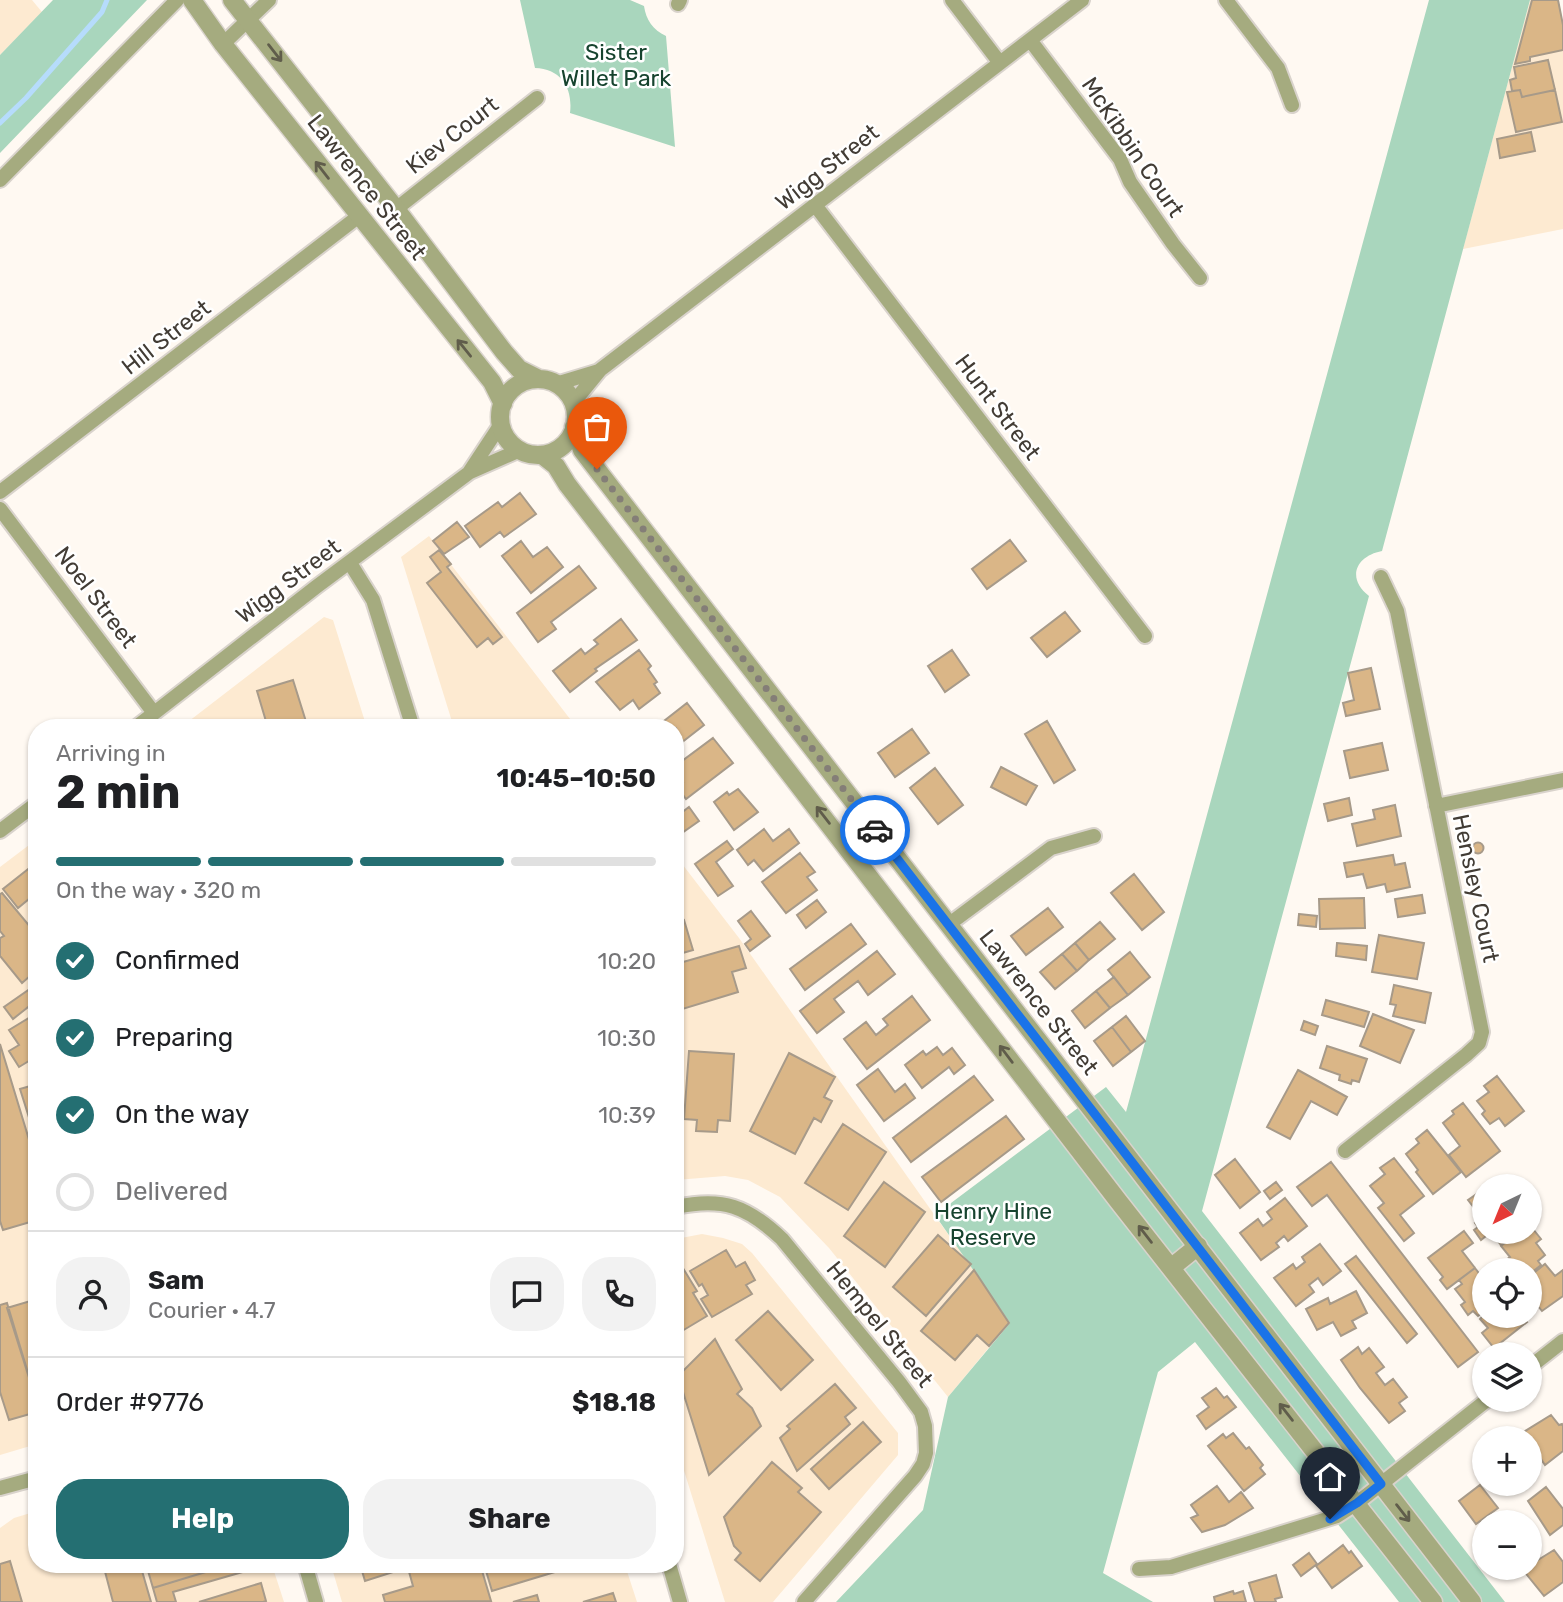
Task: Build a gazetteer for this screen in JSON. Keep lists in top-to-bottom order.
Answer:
{
  "streets": {
    "street": [
      "Kiev Court",
      "McKibbin Court",
      "Wigg Street",
      "Lawrence Street",
      "Hill Street",
      "Hunt Street",
      "Noel Street",
      "Hensley Court",
      "Hempel Street"
    ]
  },
  "crossings": [
    ["Kiev Court", "Lawrence Street"],
    ["McKibbin Court", "Wigg Street"],
    ["Wigg Street", "Lawrence Street"],
    ["Wigg Street", "Hunt Street"],
    ["Wigg Street", "Noel Street"],
    ["Lawrence Street", "Hill Street"]
  ],
  "parks": ["Sister Willet Park", "Henry Hine Reserve"],
  "north": "bottom left",
  "page": {
    "heading": ["2 min", "Arriving in", "10:45–10:50"],
    "panel": [
      "Sam",
      "Courier · 4.7",
      "Order #9776",
      "$18.18"
    ],
    "bar": "On the way · 320 m",
    "list": [
      ["Confirmed", "10:20"],
      ["Preparing", "10:30"],
      ["On the way", "10:39"],
      "Delivered"
    ],
    "map_buttons": ["+", "−"],
    "buttons": ["Help", "Share"]
  }
}
